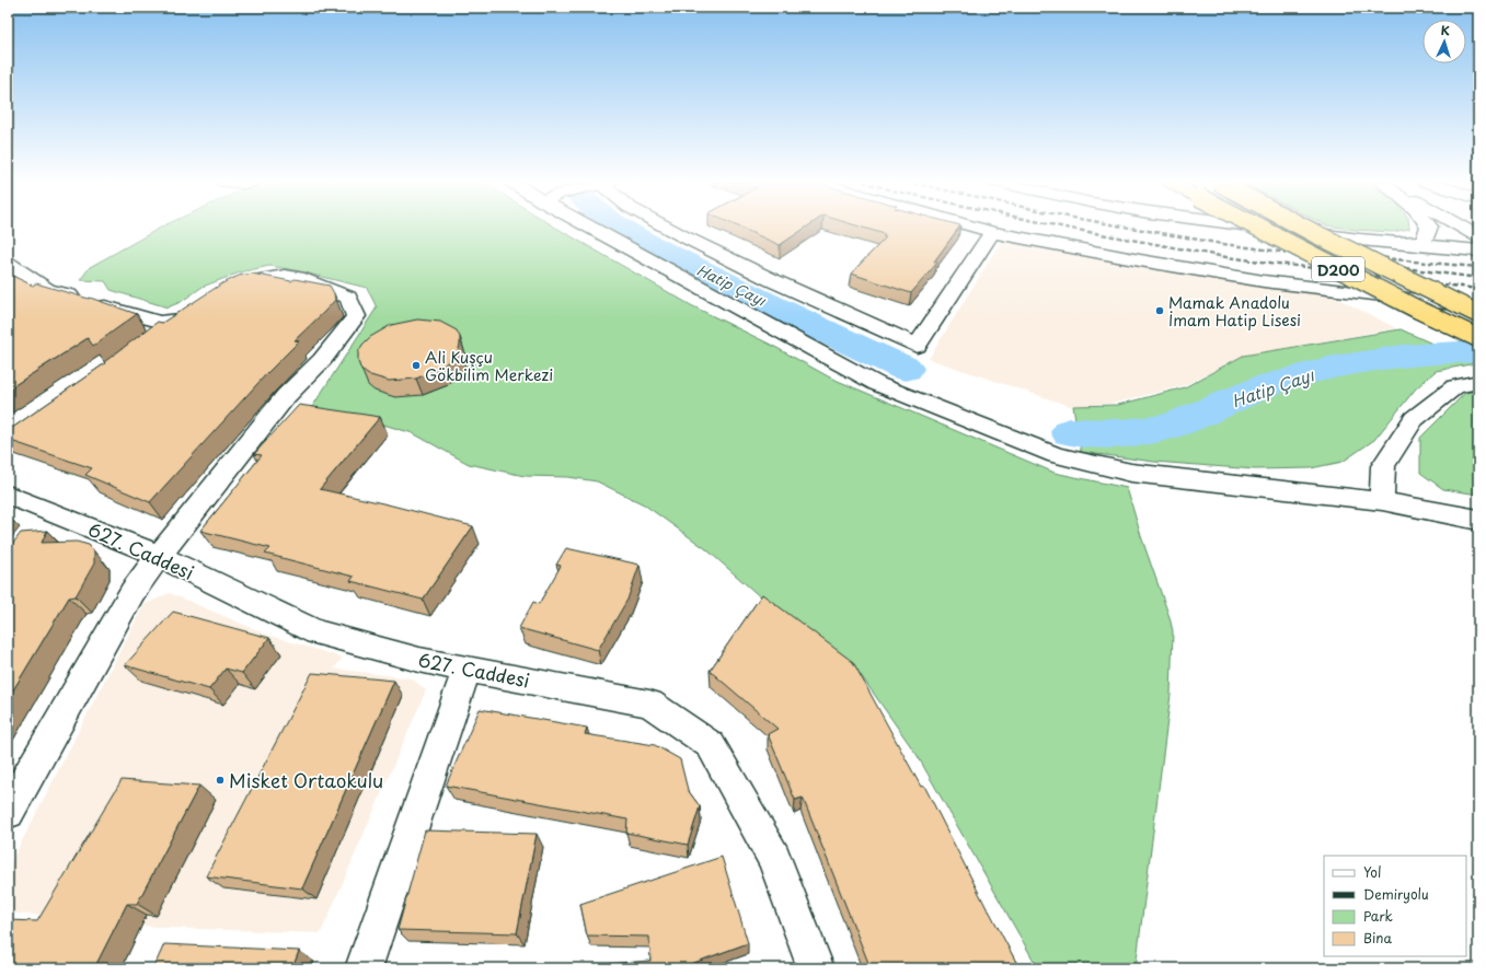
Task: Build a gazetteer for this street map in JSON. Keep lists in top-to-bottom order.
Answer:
{
  "streets": {
    "highway": ["D200"],
    "street": ["627. Caddesi"]
  },
  "water": ["Hatip Çayı"],
  "places": ["Mamak Anadolu İmam Hatip Lisesi", "Ali Kuşçu Gökbilim Merkezi", "Misket Ortaokulu"],
  "legend": [
    "Yol",
    "Demiryolu",
    "Park",
    "Bina"
  ],
  "north": "top"
}
